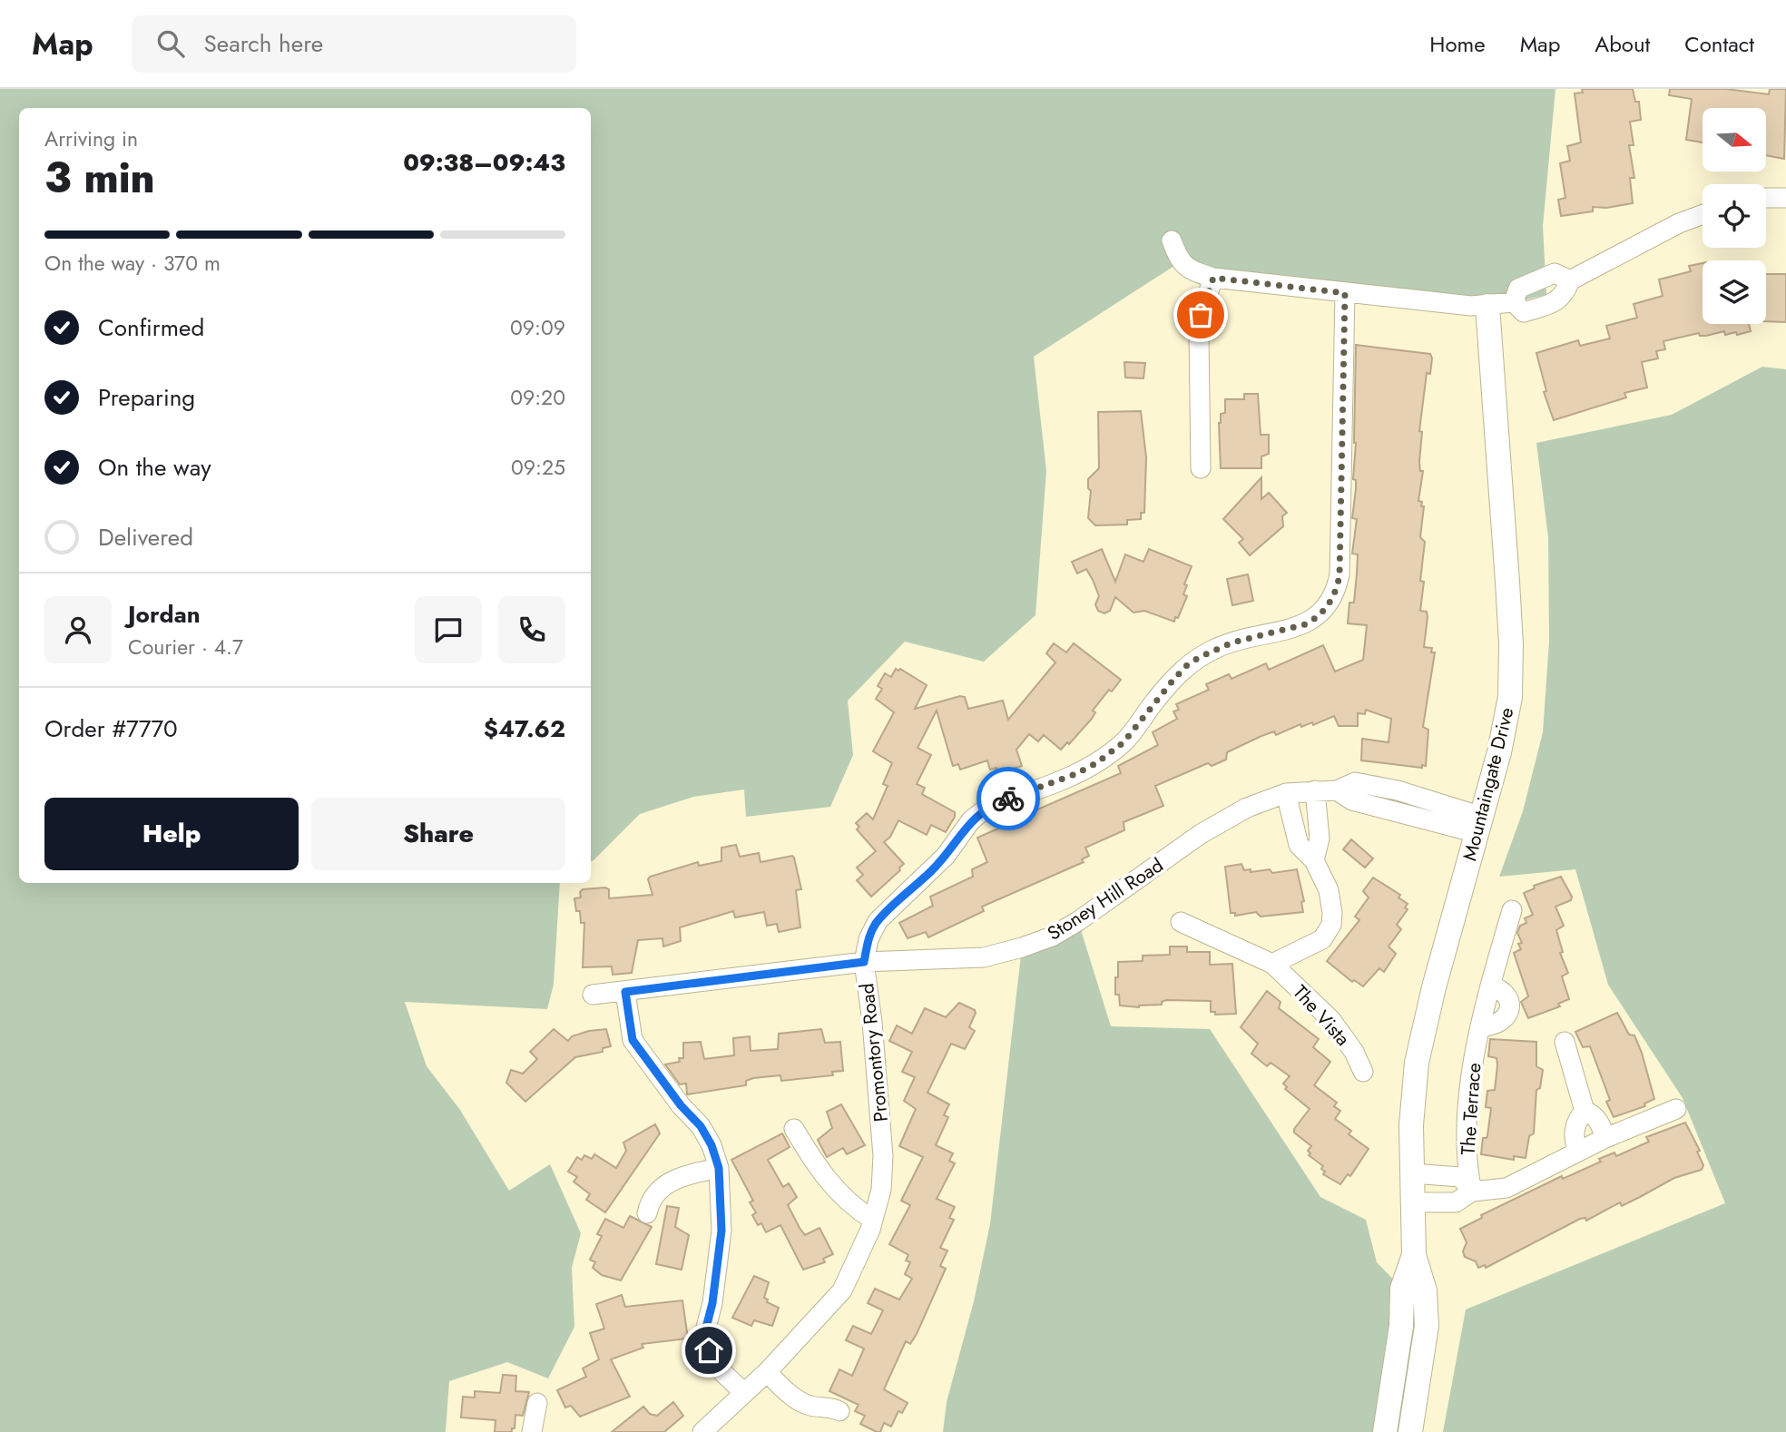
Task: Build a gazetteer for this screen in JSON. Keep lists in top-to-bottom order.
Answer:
{
  "streets": {
    "street": [
      "Mountaingate Drive",
      "Stoney Hill Road",
      "The Vista",
      "Promontory Road",
      "The Terrace"
    ]
  },
  "crossings": [
    ["Mountaingate Drive", "Stoney Hill Road"],
    ["Mountaingate Drive", "The Terrace"],
    ["Stoney Hill Road", "Promontory Road"]
  ],
  "north": "right",
  "page": {
    "header": "Map",
    "search": "Search here",
    "nav": [
      "Home",
      "Map",
      "About",
      "Contact"
    ],
    "heading": ["3 min", "Arriving in", "09:38–09:43"],
    "panel": [
      "Jordan",
      "Courier · 4.7",
      "Order #7770",
      "$47.62"
    ],
    "bar": "On the way · 370 m",
    "list": [
      ["Confirmed", "09:09"],
      ["Preparing", "09:20"],
      ["On the way", "09:25"],
      "Delivered"
    ],
    "buttons": ["Help", "Share"]
  }
}
